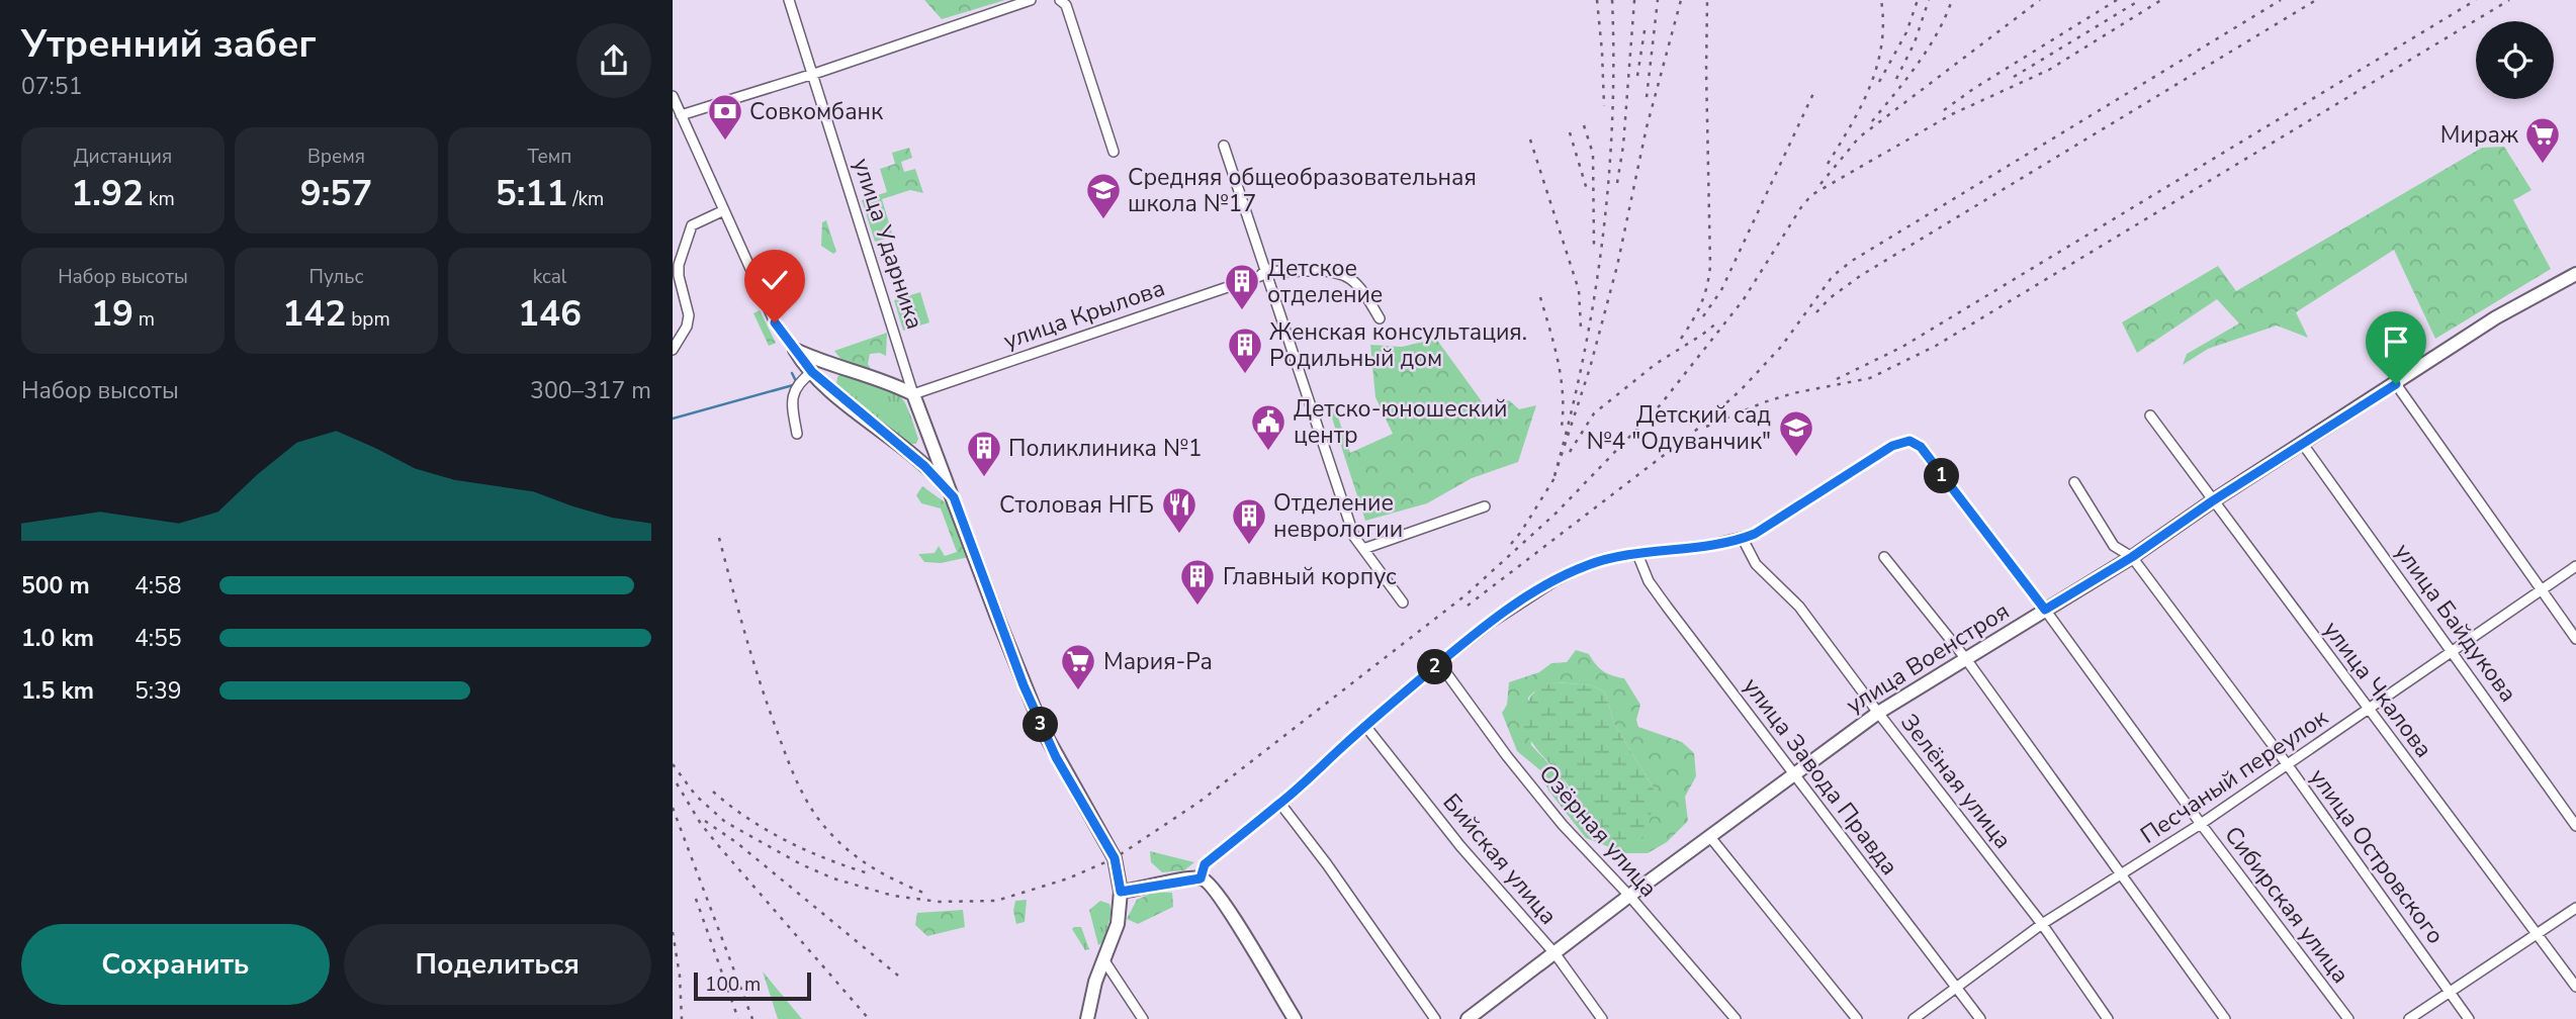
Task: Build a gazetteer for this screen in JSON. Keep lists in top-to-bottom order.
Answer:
{
  "streets": {
    "street": [
      "улица Ударника",
      "улица Крылова",
      "улица Байдукова",
      "улица Военстроя",
      "улица Чкалова",
      "улица Завода Правда",
      "Песчаный переулок",
      "Зелёная улица",
      "Озёрная улица",
      "улица Островского",
      "Бийская улица",
      "Сибирская улица"
    ]
  },
  "crossings": [
    ["улица Ударника", "улица Крылова"],
    ["улица Байдукова", "улица Военстроя"],
    ["улица Байдукова", "Песчаный переулок"],
    ["улица Военстроя", "улица Чкалова"],
    ["улица Военстроя", "улица Завода Правда"],
    ["улица Военстроя", "Зелёная улица"],
    ["улица Военстроя", "Озёрная улица"],
    ["улица Военстроя", "улица Островского"],
    ["улица Военстроя", "Бийская улица"],
    ["улица Военстроя", "Сибирская улица"],
    ["улица Чкалова", "Песчаный переулок"],
    ["улица Завода Правда", "Песчаный переулок"],
    ["Песчаный переулок", "Зелёная улица"],
    ["Песчаный переулок", "улица Островского"],
    ["Песчаный переулок", "Сибирская улица"],
    ["Зелёная улица", "Сибирская улица"]
  ],
  "places": {
    "bank": ["Совкомбанк"],
    "supermarket": ["Мираж", "Мария-Ра"],
    "school or university": ["Средняя общеобразовательная школа №17", "Детский сад №4 \"Одуванчик\""],
    "building": [
      "Детское отделение",
      "Женская консультация. Родильный дом",
      "Поликлиника №1",
      "Отделение неврологии",
      "Главный корпус"
    ],
    "public building": ["Детско-юношеский центр"],
    "restaurant": ["Столовая НГБ"]
  },
  "scale_bar": "100 m",
  "page": {
    "heading": ["Утренний забег", "07:51"],
    "stats": [
      ["Дистанция", "1.92 km"],
      ["Время", "9:57"],
      ["Темп", "5:11 /km"],
      ["Набор высоты", "19 m"],
      ["Пульс", "142 bpm"],
      ["kcal", "146"]
    ],
    "chart": ["Набор высоты", "300–317 m"],
    "pins": ["1", "2", "3"],
    "list": [
      {
        "name": "500 m",
        "note": "4:58"
      },
      {
        "name": "1.0 km",
        "note": "4:55"
      },
      {
        "name": "1.5 km",
        "note": "5:39"
      }
    ],
    "buttons": ["Сохранить", "Поделиться"],
    "scale": "100 m"
  }
}
